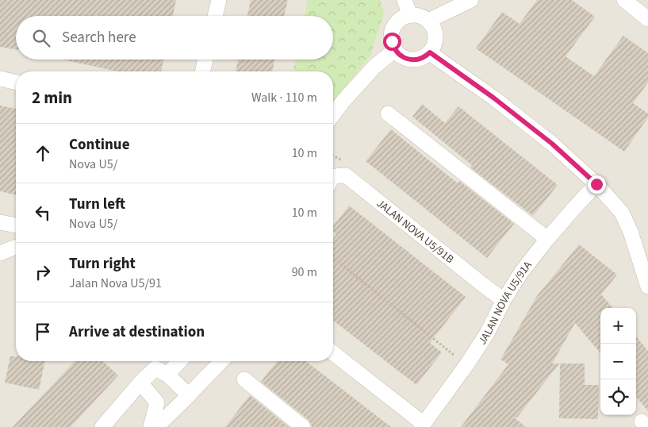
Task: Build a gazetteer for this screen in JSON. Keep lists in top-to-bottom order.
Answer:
{
  "streets": {
    "street": ["JALAN NOVA U5/91B", "JALAN NOVA U5/91A"]
  },
  "crossings": [
    ["JALAN NOVA U5/91B", "JALAN NOVA U5/91A"]
  ],
  "page": {
    "search": "Search here",
    "heading": ["2 min", "Walk · 110 m"],
    "list": [
      ["Continue", "Nova U5/", "10 m"],
      ["Turn left", "Nova U5/", "10 m"],
      ["Turn right", "Jalan Nova U5/91", "90 m"],
      "Arrive at destination"
    ],
    "map_buttons": ["+", "−"]
  }
}
